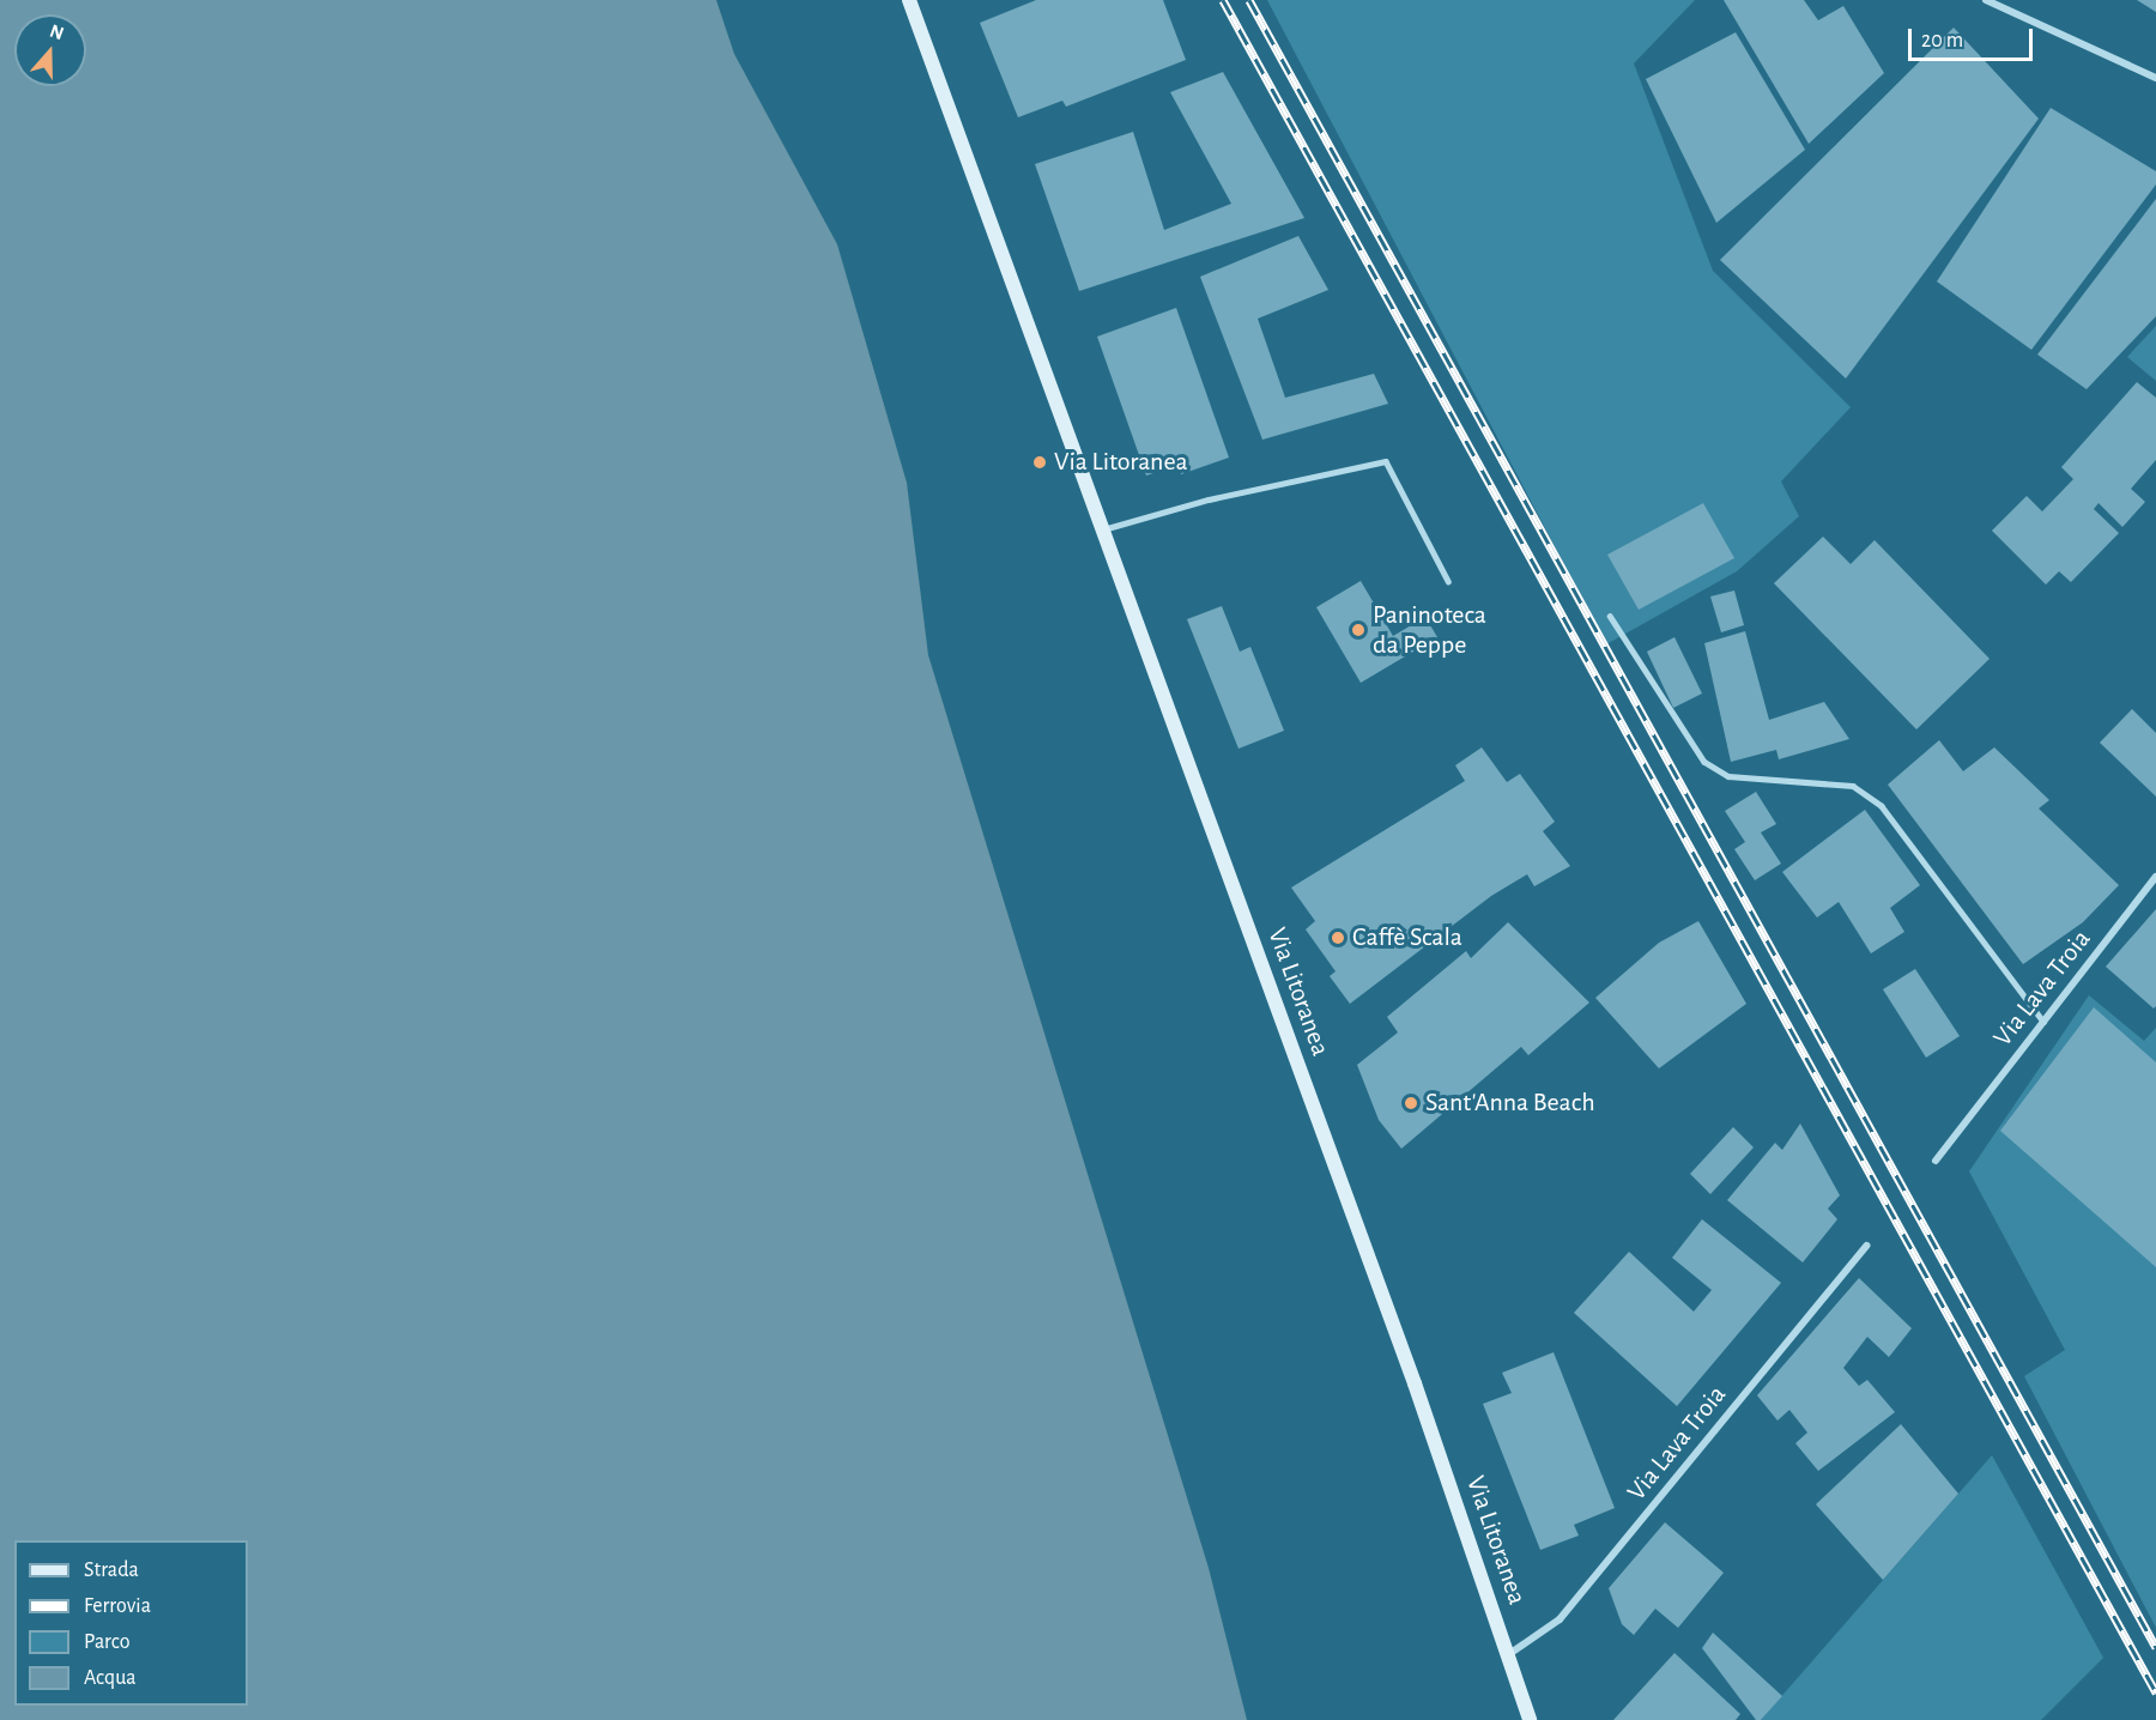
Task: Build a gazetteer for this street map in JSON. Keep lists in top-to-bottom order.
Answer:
{
  "streets": {
    "street": ["Via Lava Troia", "Via Litoranea"]
  },
  "crossings": [
    ["Via Lava Troia", "Via Litoranea"]
  ],
  "places": [
    "Via Litoranea",
    "Paninoteca da Peppe",
    "Caffè Scala",
    "Sant'Anna Beach"
  ],
  "legend": [
    "Strada",
    "Ferrovia",
    "Parco",
    "Acqua"
  ],
  "scale_bar": "20 m",
  "north": "top"
}
